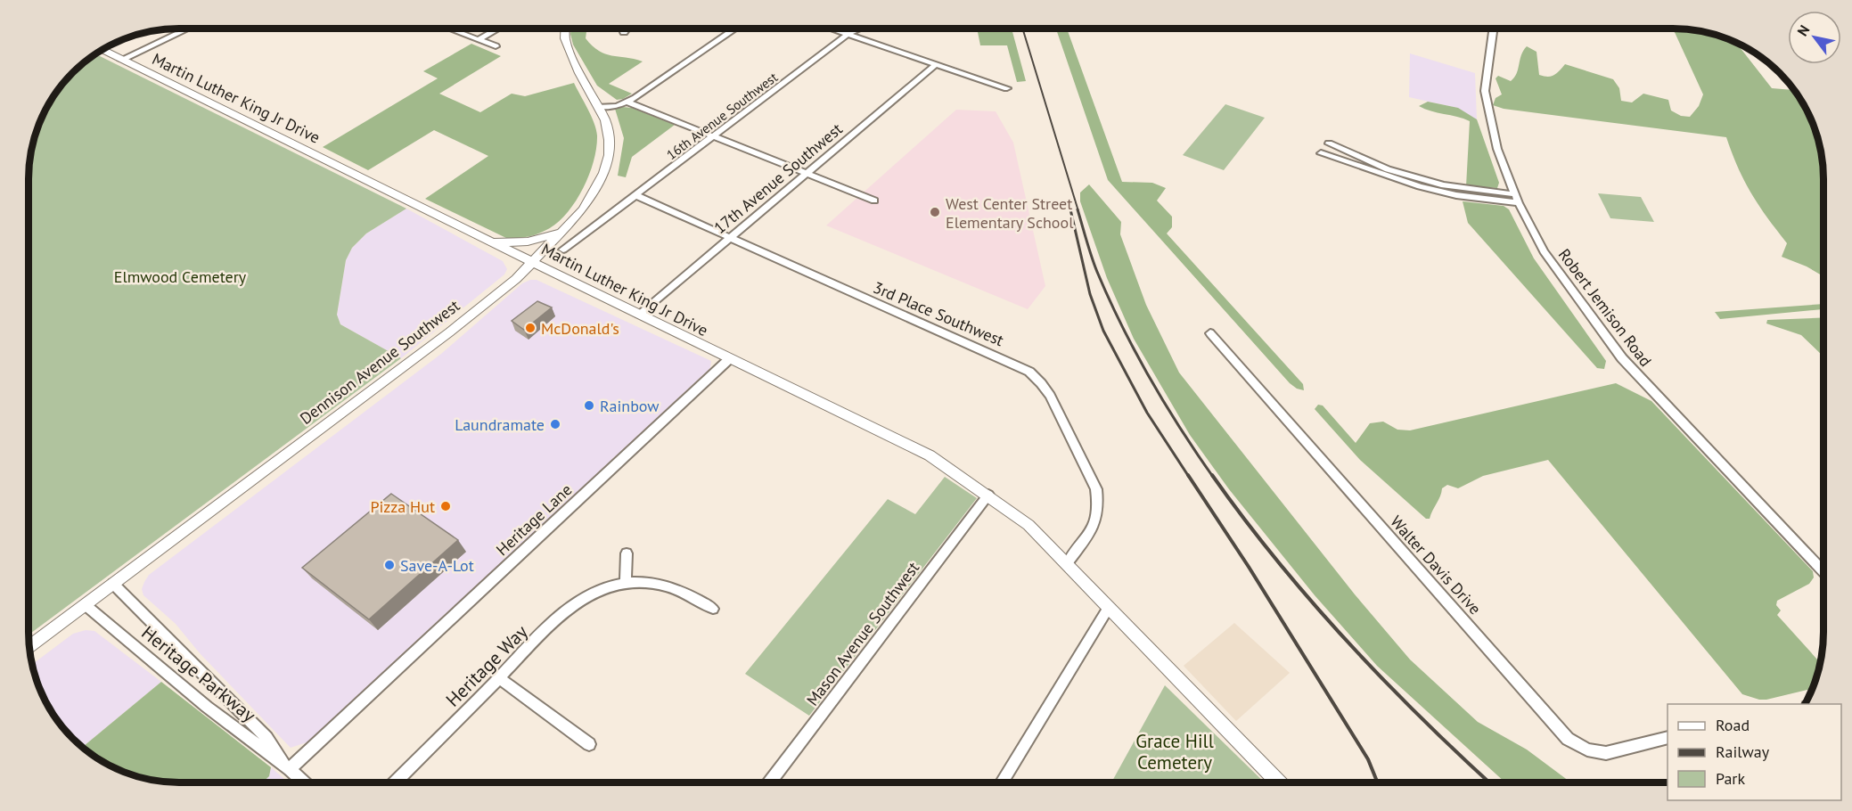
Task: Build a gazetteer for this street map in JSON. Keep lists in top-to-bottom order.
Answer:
{
  "streets": {
    "main road": ["Martin Luther King Jr Drive", "Dennison Avenue Southwest"],
    "street": [
      "16th Avenue Southwest",
      "17th Avenue Southwest",
      "Robert Jemison Road",
      "3rd Place Southwest",
      "Heritage Lane",
      "Walter Davis Drive",
      "Mason Avenue Southwest",
      "Heritage Way",
      "Heritage Parkway"
    ]
  },
  "crossings": [
    ["Martin Luther King Jr Drive", "17th Avenue Southwest"],
    ["Martin Luther King Jr Drive", "3rd Place Southwest"],
    ["Martin Luther King Jr Drive", "Dennison Avenue Southwest"],
    ["Martin Luther King Jr Drive", "Heritage Lane"],
    ["Martin Luther King Jr Drive", "Mason Avenue Southwest"],
    ["16th Avenue Southwest", "3rd Place Southwest"],
    ["17th Avenue Southwest", "3rd Place Southwest"],
    ["Dennison Avenue Southwest", "Heritage Parkway"],
    ["Heritage Lane", "Heritage Parkway"]
  ],
  "parks": ["Elmwood Cemetery", "Grace Hill Cemetery"],
  "places": [
    "West Center Street Elementary School",
    "McDonald's",
    "Rainbow",
    "Laundramate",
    "Pizza Hut",
    "Save-A-Lot"
  ],
  "legend": ["Road", "Railway", "Park"],
  "north": "top left"
}
